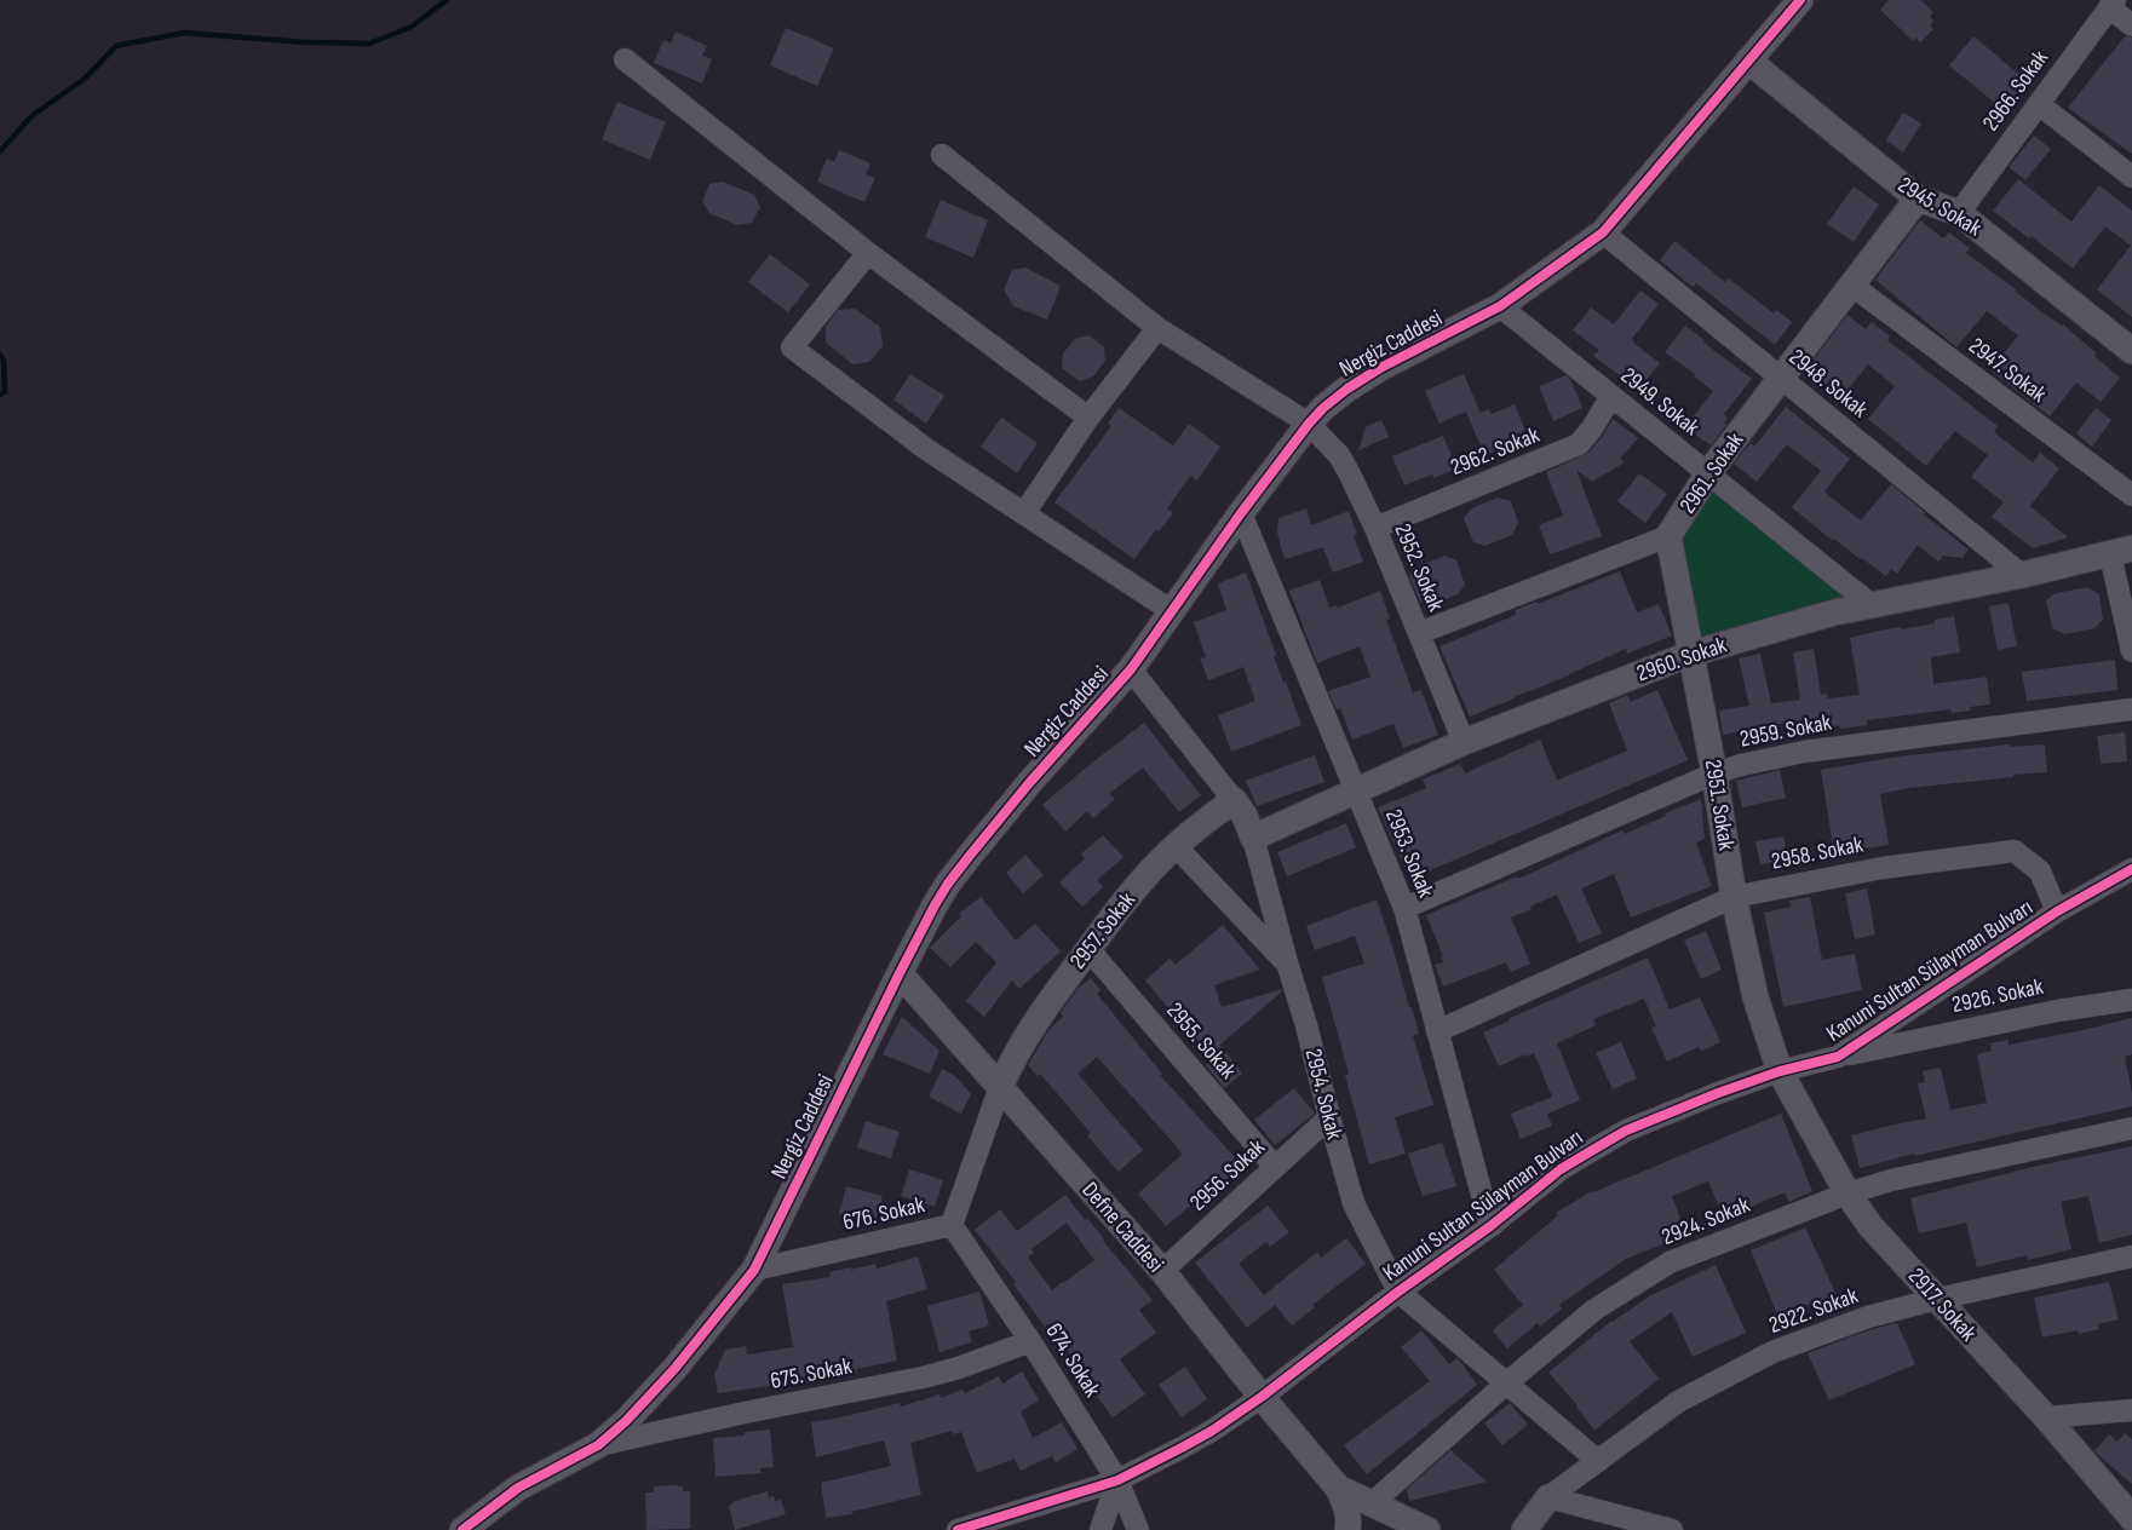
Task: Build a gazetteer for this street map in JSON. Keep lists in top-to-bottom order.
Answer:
{
  "streets": {
    "street": [
      "2966. Sokak",
      "2945. Sokak",
      "Nergiz Caddesi",
      "2947. Sokak",
      "2948. Sokak",
      "2949. Sokak",
      "2962. Sokak",
      "2961. Sokak",
      "2952. Sokak",
      "2960. Sokak",
      "2959. Sokak",
      "2951. Sokak",
      "2953. Sokak",
      "2958. Sokak",
      "2957. Sokak",
      "Kanuni Sultan Sülayman Bulvarı",
      "2926. Sokak",
      "2955. Sokak",
      "2954. Sokak",
      "2956. Sokak",
      "676. Sokak",
      "2924. Sokak",
      "Defne Caddesi",
      "2917. Sokak",
      "2922. Sokak",
      "674. Sokak",
      "675. Sokak"
    ]
  },
  "crossings": [
    ["2966. Sokak", "2945. Sokak"],
    ["2945. Sokak", "Nergiz Caddesi"],
    ["2945. Sokak", "2961. Sokak"],
    ["Nergiz Caddesi", "2948. Sokak"],
    ["Nergiz Caddesi", "2949. Sokak"],
    ["Nergiz Caddesi", "2952. Sokak"],
    ["Nergiz Caddesi", "2953. Sokak"],
    ["Nergiz Caddesi", "2954. Sokak"],
    ["Nergiz Caddesi", "676. Sokak"],
    ["Nergiz Caddesi", "Defne Caddesi"],
    ["Nergiz Caddesi", "675. Sokak"],
    ["2947. Sokak", "2961. Sokak"],
    ["2948. Sokak", "2961. Sokak"],
    ["2948. Sokak", "2960. Sokak"],
    ["2949. Sokak", "2962. Sokak"],
    ["2949. Sokak", "2961. Sokak"],
    ["2949. Sokak", "2960. Sokak"],
    ["2962. Sokak", "2952. Sokak"],
    ["2961. Sokak", "2952. Sokak"],
    ["2961. Sokak", "2951. Sokak"],
    ["2952. Sokak", "2960. Sokak"],
    ["2960. Sokak", "2951. Sokak"],
    ["2960. Sokak", "2953. Sokak"],
    ["2960. Sokak", "2954. Sokak"],
    ["2959. Sokak", "2951. Sokak"],
    ["2959. Sokak", "2953. Sokak"],
    ["2951. Sokak", "2958. Sokak"],
    ["2951. Sokak", "Kanuni Sultan Sülayman Bulvarı"],
    ["2951. Sokak", "2917. Sokak"],
    ["2953. Sokak", "2958. Sokak"],
    ["2953. Sokak", "Kanuni Sultan Sülayman Bulvarı"],
    ["2958. Sokak", "Kanuni Sultan Sülayman Bulvarı"],
    ["2957. Sokak", "2955. Sokak"],
    ["2957. Sokak", "2954. Sokak"],
    ["2957. Sokak", "676. Sokak"],
    ["2957. Sokak", "Defne Caddesi"],
    ["Kanuni Sultan Sülayman Bulvarı", "2926. Sokak"],
    ["Kanuni Sultan Sülayman Bulvarı", "2954. Sokak"],
    ["Kanuni Sultan Sülayman Bulvarı", "Defne Caddesi"],
    ["Kanuni Sultan Sülayman Bulvarı", "2917. Sokak"],
    ["Kanuni Sultan Sülayman Bulvarı", "674. Sokak"],
    ["2955. Sokak", "2956. Sokak"],
    ["2954. Sokak", "2956. Sokak"],
    ["2954. Sokak", "2924. Sokak"],
    ["2954. Sokak", "2922. Sokak"],
    ["2956. Sokak", "Defne Caddesi"],
    ["676. Sokak", "Defne Caddesi"],
    ["676. Sokak", "674. Sokak"],
    ["2924. Sokak", "2917. Sokak"],
    ["2917. Sokak", "2922. Sokak"],
    ["674. Sokak", "675. Sokak"]
  ]
}
